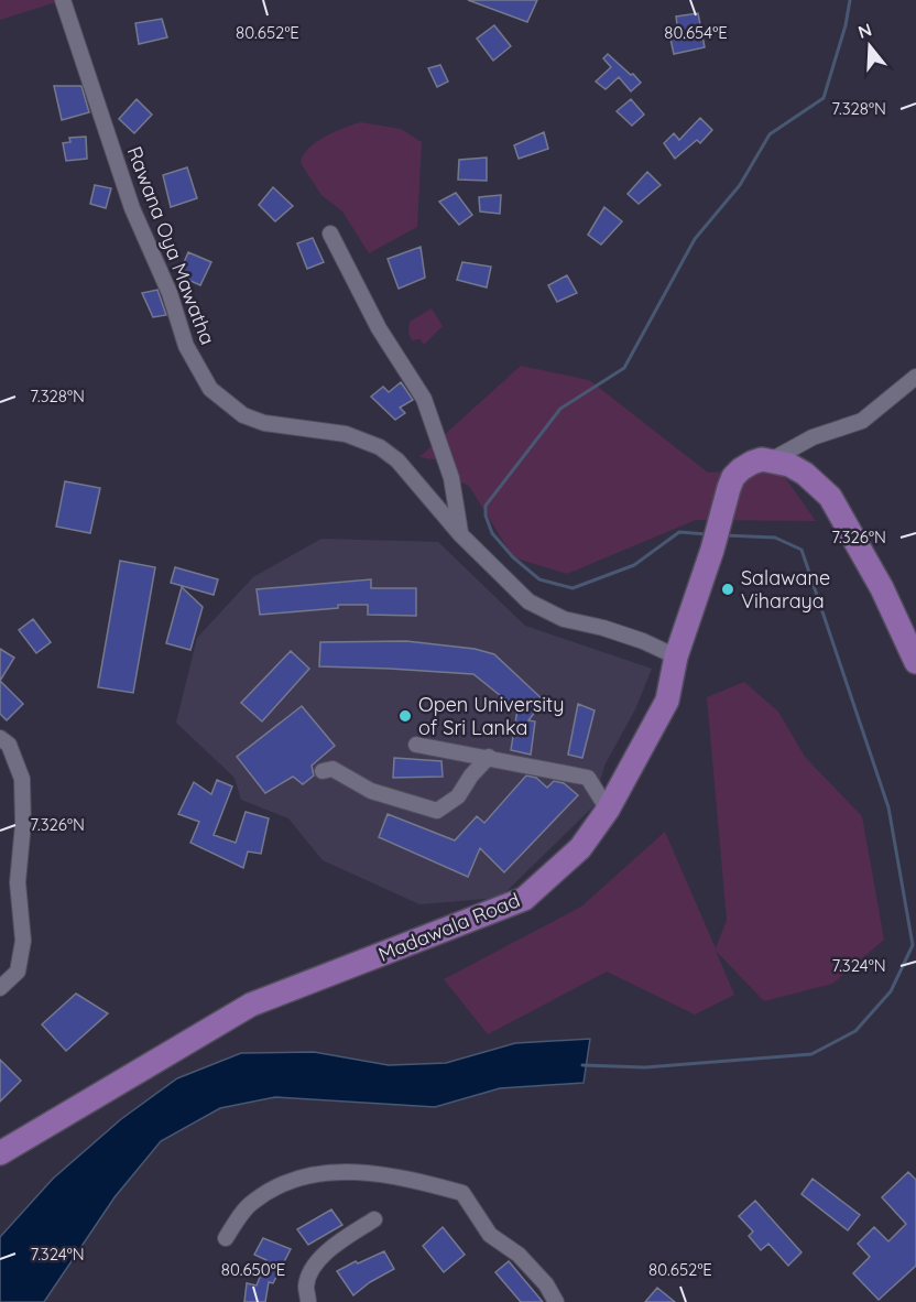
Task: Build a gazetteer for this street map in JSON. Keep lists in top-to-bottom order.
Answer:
{
  "streets": {
    "main road": ["Madawala Road"],
    "street": ["Rawana Oya Mawatha"]
  },
  "crossings": [
    ["Rawana Oya Mawatha", "Madawala Road"]
  ],
  "places": ["Salawane Viharaya", "Open University of Sri Lanka"],
  "north": "top",
  "coordinates": [
    "80.652°E",
    "80.654°E",
    "7.328°N",
    "7.326°N",
    "7.324°N",
    "80.650°E"
  ]
}
